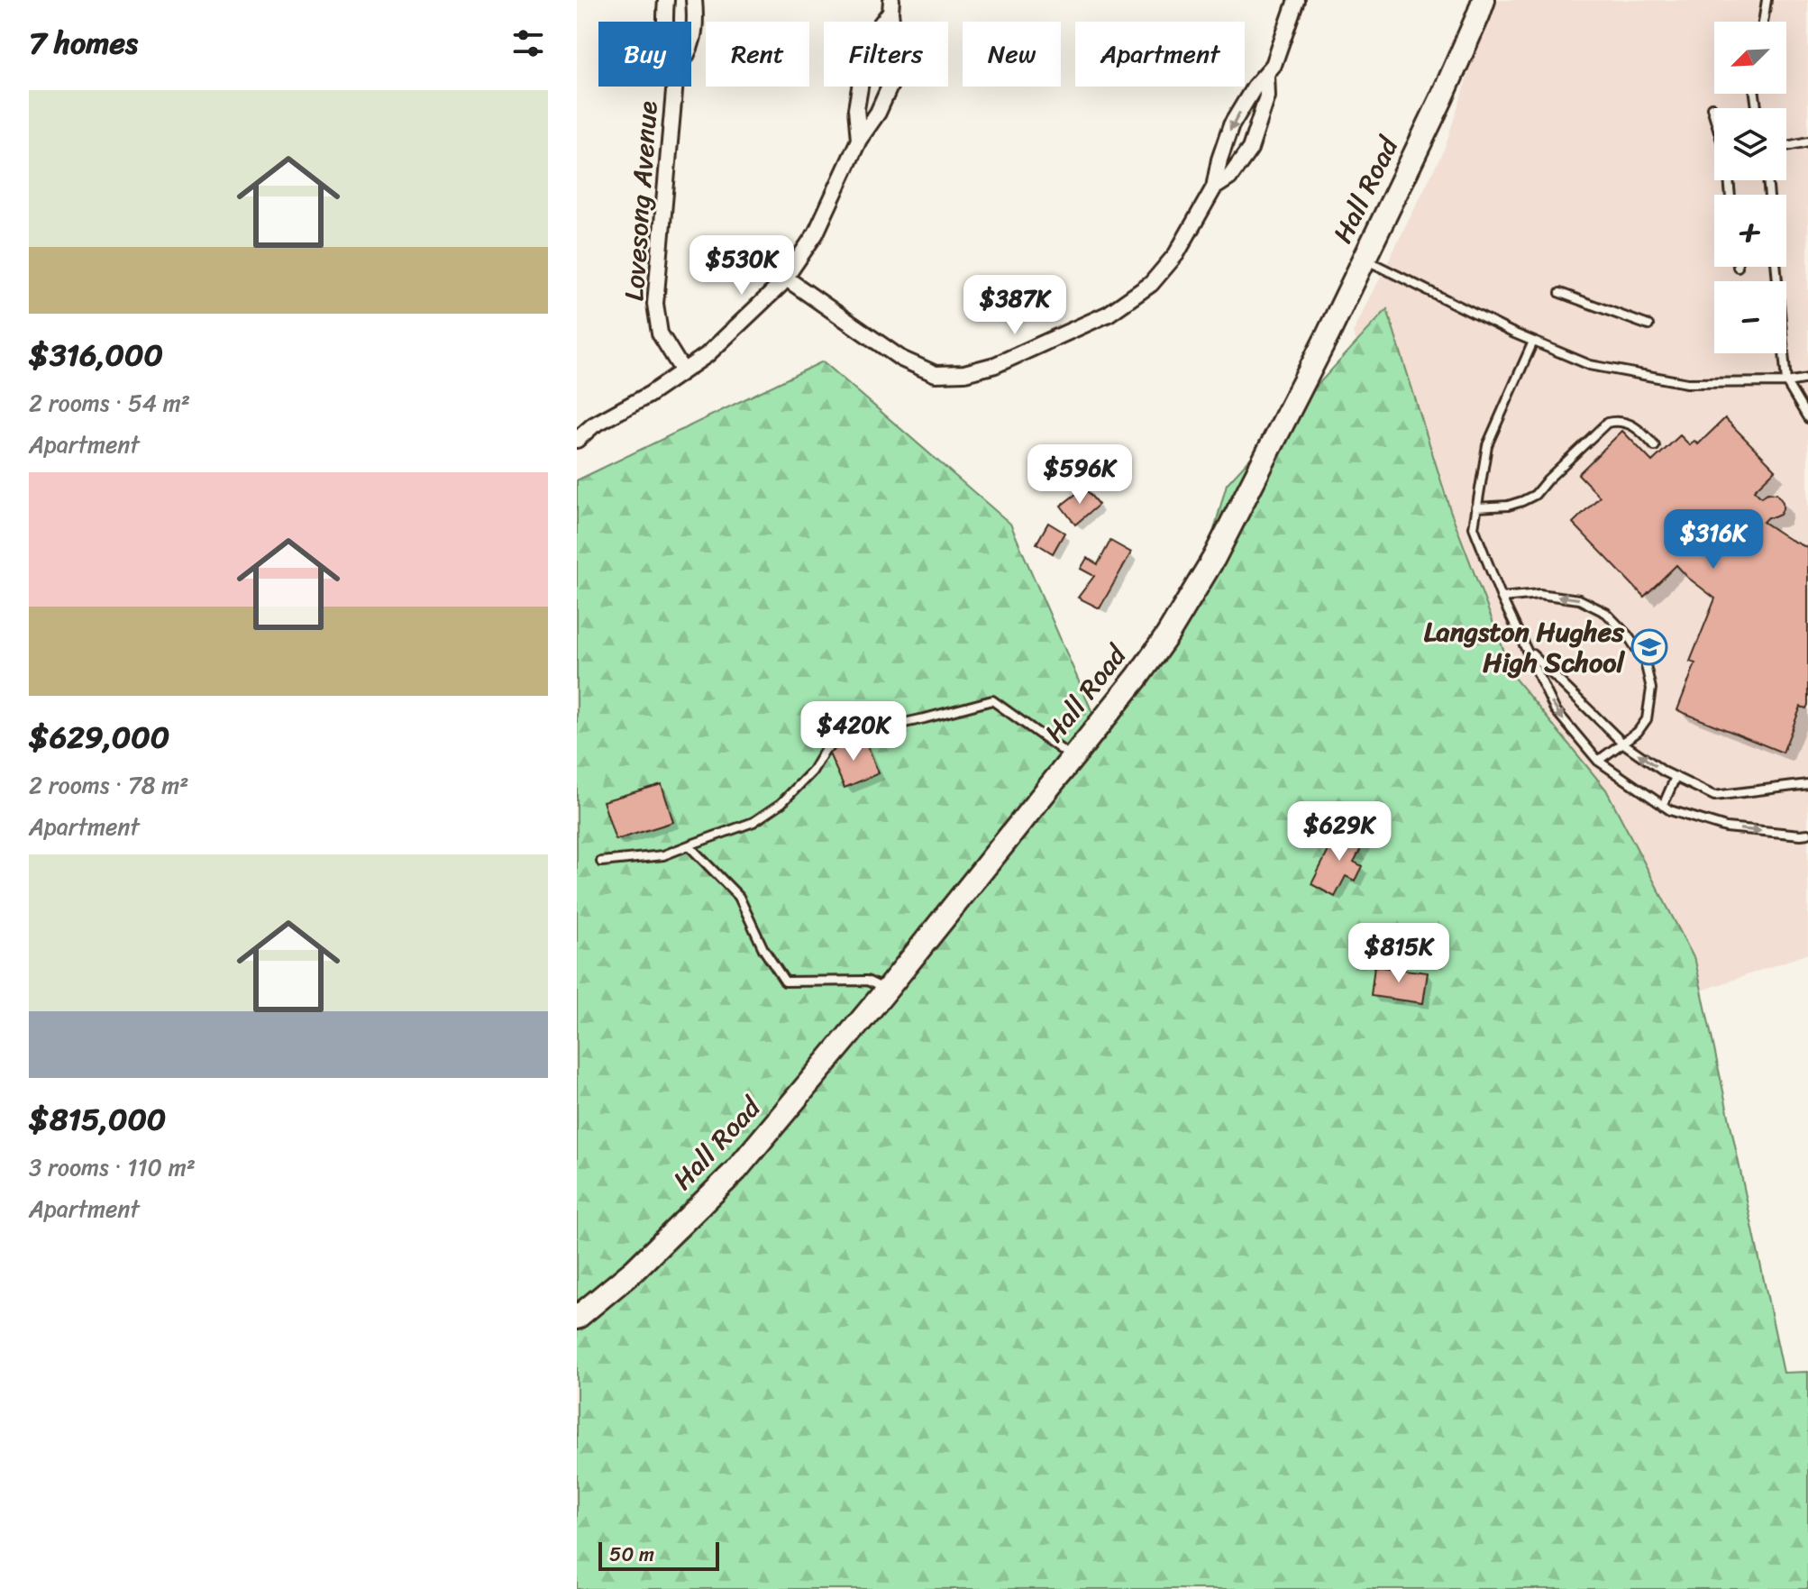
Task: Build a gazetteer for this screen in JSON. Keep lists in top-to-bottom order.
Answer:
{
  "streets": {
    "street": ["Hall Road", "Lovesong Avenue"]
  },
  "places": {
    "school or university": ["Langston Hughes High School"]
  },
  "scale_bar": "50 m",
  "north": "bottom left",
  "page": {
    "heading": "7 homes",
    "map_buttons": ["+", "−"],
    "chip": [
      "Buy",
      "Rent",
      "Filters",
      "New",
      "Apartment"
    ],
    "list": [
      {
        "name": "$316,000",
        "note": "2 rooms · 54 m² · Apartment"
      },
      {
        "name": "$629,000",
        "note": "2 rooms · 78 m² · Apartment"
      },
      {
        "name": "$815,000",
        "note": "3 rooms · 110 m² · Apartment"
      }
    ],
    "price": [
      "$530K",
      "$387K",
      "$596K",
      "$316K",
      "$420K",
      "$629K",
      "$815K"
    ],
    "scale": "50 m"
  }
}
